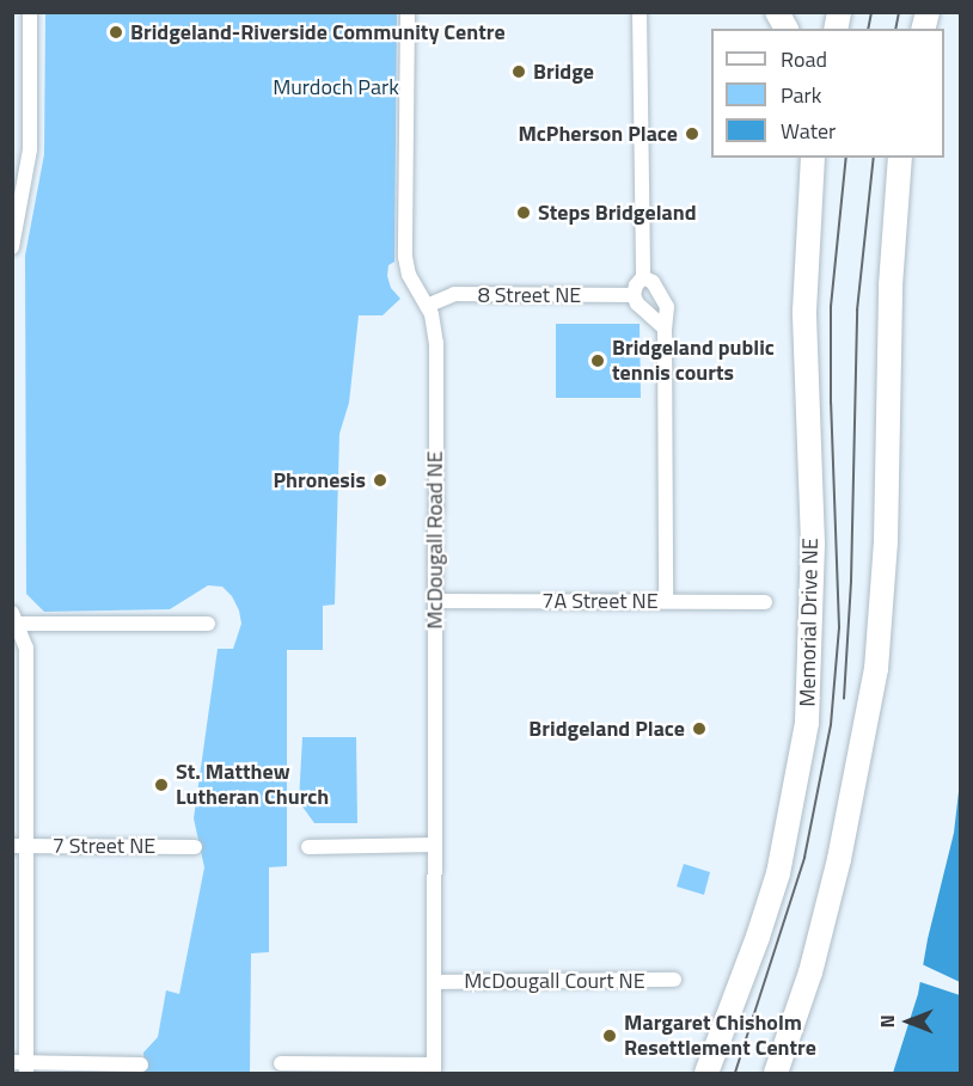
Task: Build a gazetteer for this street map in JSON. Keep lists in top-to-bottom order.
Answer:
{
  "streets": {
    "highway": ["Memorial Drive NE"],
    "street": [
      "8 Street NE",
      "McDougall Road NE",
      "7A Street NE",
      "7 Street NE",
      "McDougall Court NE"
    ]
  },
  "crossings": [
    ["8 Street NE", "McDougall Road NE"],
    ["McDougall Road NE", "7A Street NE"],
    ["McDougall Road NE", "McDougall Court NE"]
  ],
  "parks": ["Murdoch Park"],
  "places": [
    "Bridgeland-Riverside Community Centre",
    "Bridge",
    "McPherson Place",
    "Steps Bridgeland",
    "Bridgeland public tennis courts",
    "Phronesis",
    "Bridgeland Place",
    "St. Matthew Lutheran Church",
    "Margaret Chisholm Resettlement Centre"
  ],
  "legend": ["Road", "Park", "Water"],
  "north": "left"
}
